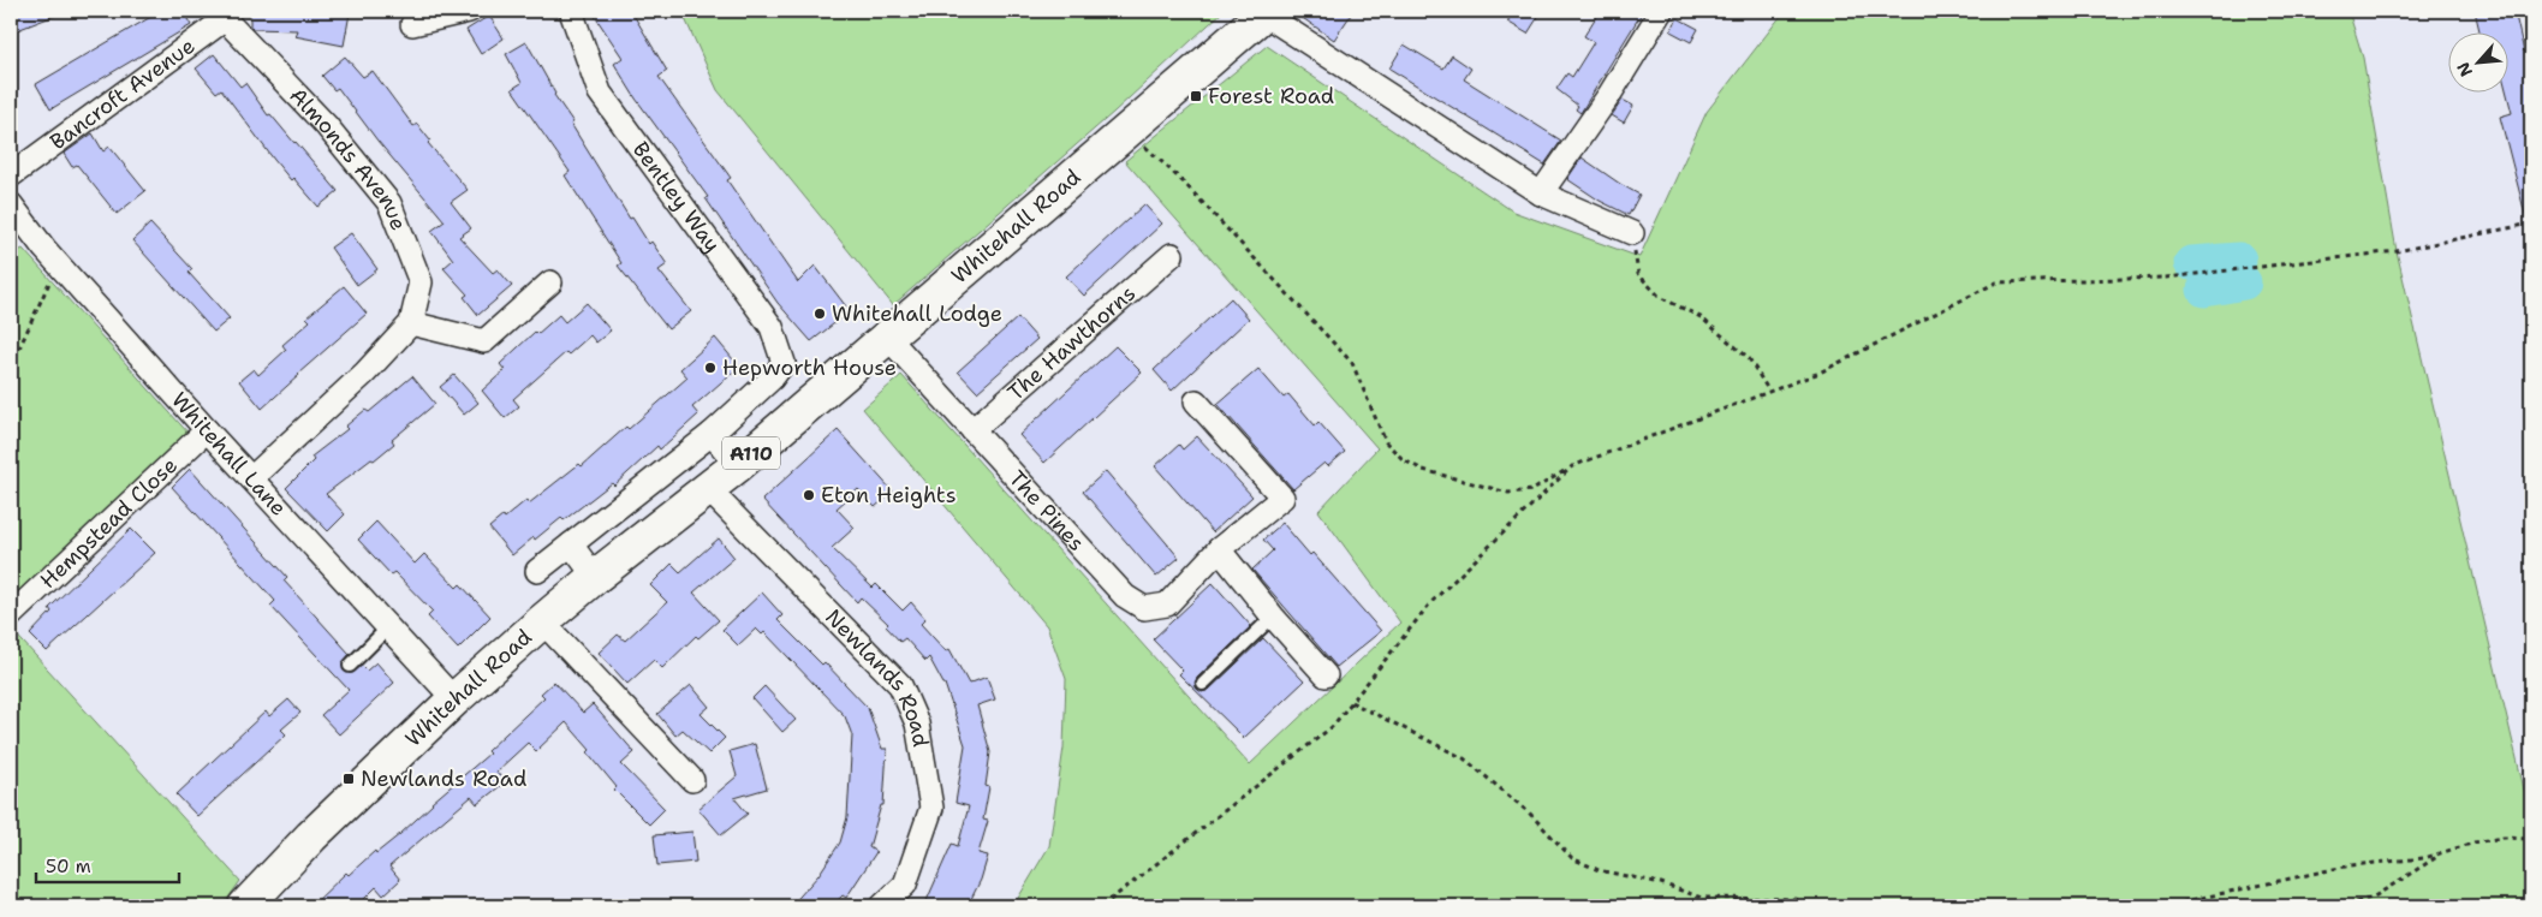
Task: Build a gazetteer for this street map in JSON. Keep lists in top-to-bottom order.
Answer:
{
  "streets": {
    "main road": ["Whitehall Road", "A110"],
    "street": [
      "Bancroft Avenue",
      "Almonds Avenue",
      "Bentley Way",
      "The Hawthorns",
      "Whitehall Lane",
      "The Pines",
      "Hempstead Close",
      "Newlands Road"
    ]
  },
  "crossings": [
    ["Bancroft Avenue", "Almonds Avenue"],
    ["Whitehall Road", "Whitehall Lane"],
    ["Whitehall Road", "The Pines"],
    ["Whitehall Road", "Newlands Road"],
    ["The Hawthorns", "The Pines"],
    ["Whitehall Lane", "Hempstead Close"]
  ],
  "places": {
    "transit": ["Forest Road", "Newlands Road"],
    "other": ["Whitehall Lodge", "Hepworth House", "Eton Heights"]
  },
  "scale_bar": "50 m",
  "north": "bottom left"
}
